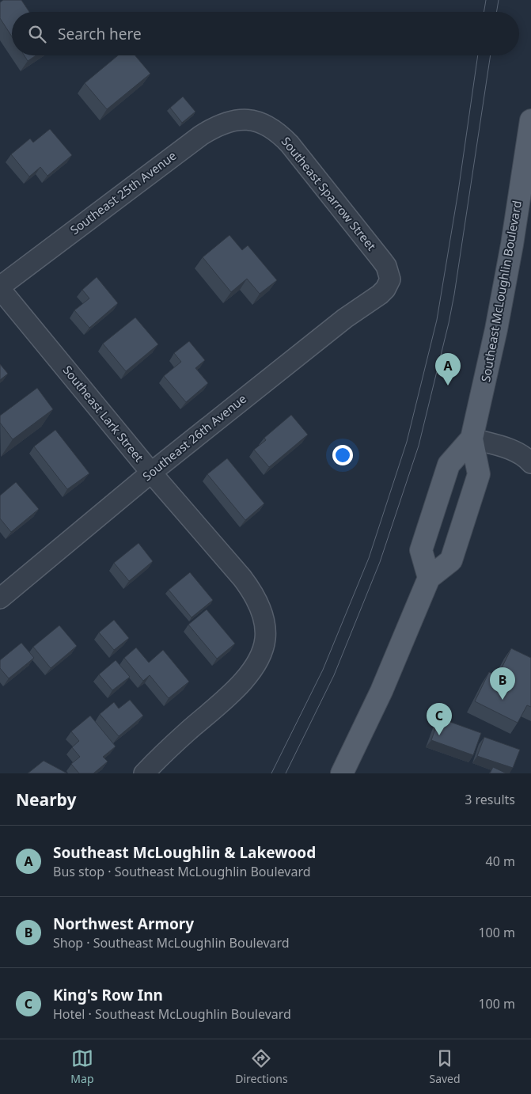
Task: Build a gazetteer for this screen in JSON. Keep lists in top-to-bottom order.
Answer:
{
  "streets": {
    "main road": ["Southeast McLoughlin Boulevard"],
    "street": [
      "Southeast 25th Avenue",
      "Southeast Sparrow Street",
      "Southeast Lark Street",
      "Southeast 26th Avenue"
    ]
  },
  "crossings": [
    ["Southeast 25th Avenue", "Southeast Sparrow Street"],
    ["Southeast 25th Avenue", "Southeast Lark Street"],
    ["Southeast Sparrow Street", "Southeast 26th Avenue"],
    ["Southeast Lark Street", "Southeast 26th Avenue"]
  ],
  "page": {
    "search": "Search here",
    "pins": ["A", "B", "C"],
    "heading": ["Nearby", "3 results"],
    "list": [
      {
        "mark": "A",
        "name": "Southeast McLoughlin & Lakewood",
        "note": "Bus stop · Southeast McLoughlin Boulevard",
        "value": "40 m"
      },
      {
        "mark": "B",
        "name": "Northwest Armory",
        "note": "Shop · Southeast McLoughlin Boulevard",
        "value": "100 m"
      },
      {
        "mark": "C",
        "name": "King's Row Inn",
        "note": "Hotel · Southeast McLoughlin Boulevard",
        "value": "100 m"
      }
    ],
    "nav": ["Map", "Directions", "Saved"]
  }
}
